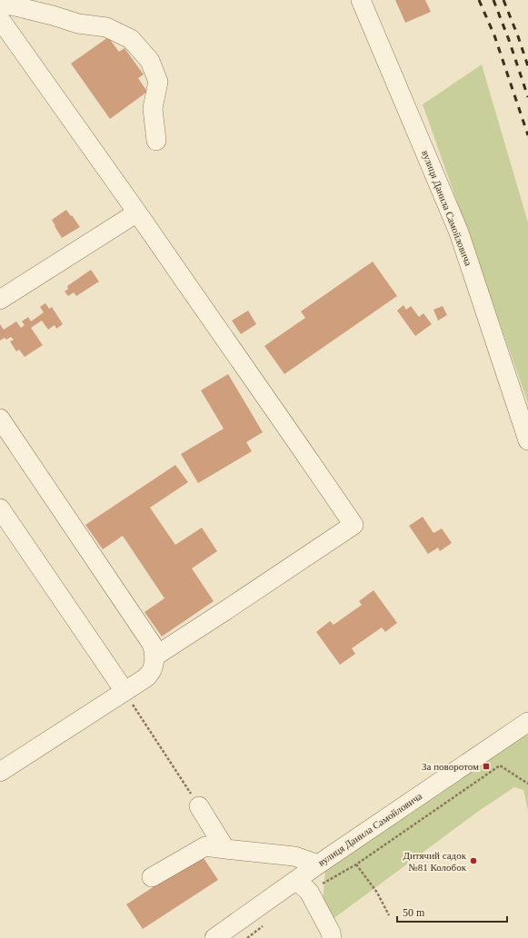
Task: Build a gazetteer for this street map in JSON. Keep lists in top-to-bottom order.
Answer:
{
  "streets": {
    "street": ["вулиця Данила Самойловича"]
  },
  "places": {
    "transit": ["За поворотом"],
    "other": ["Дитячий садок №81 Колобок"]
  },
  "scale_bar": "50 m"
}
